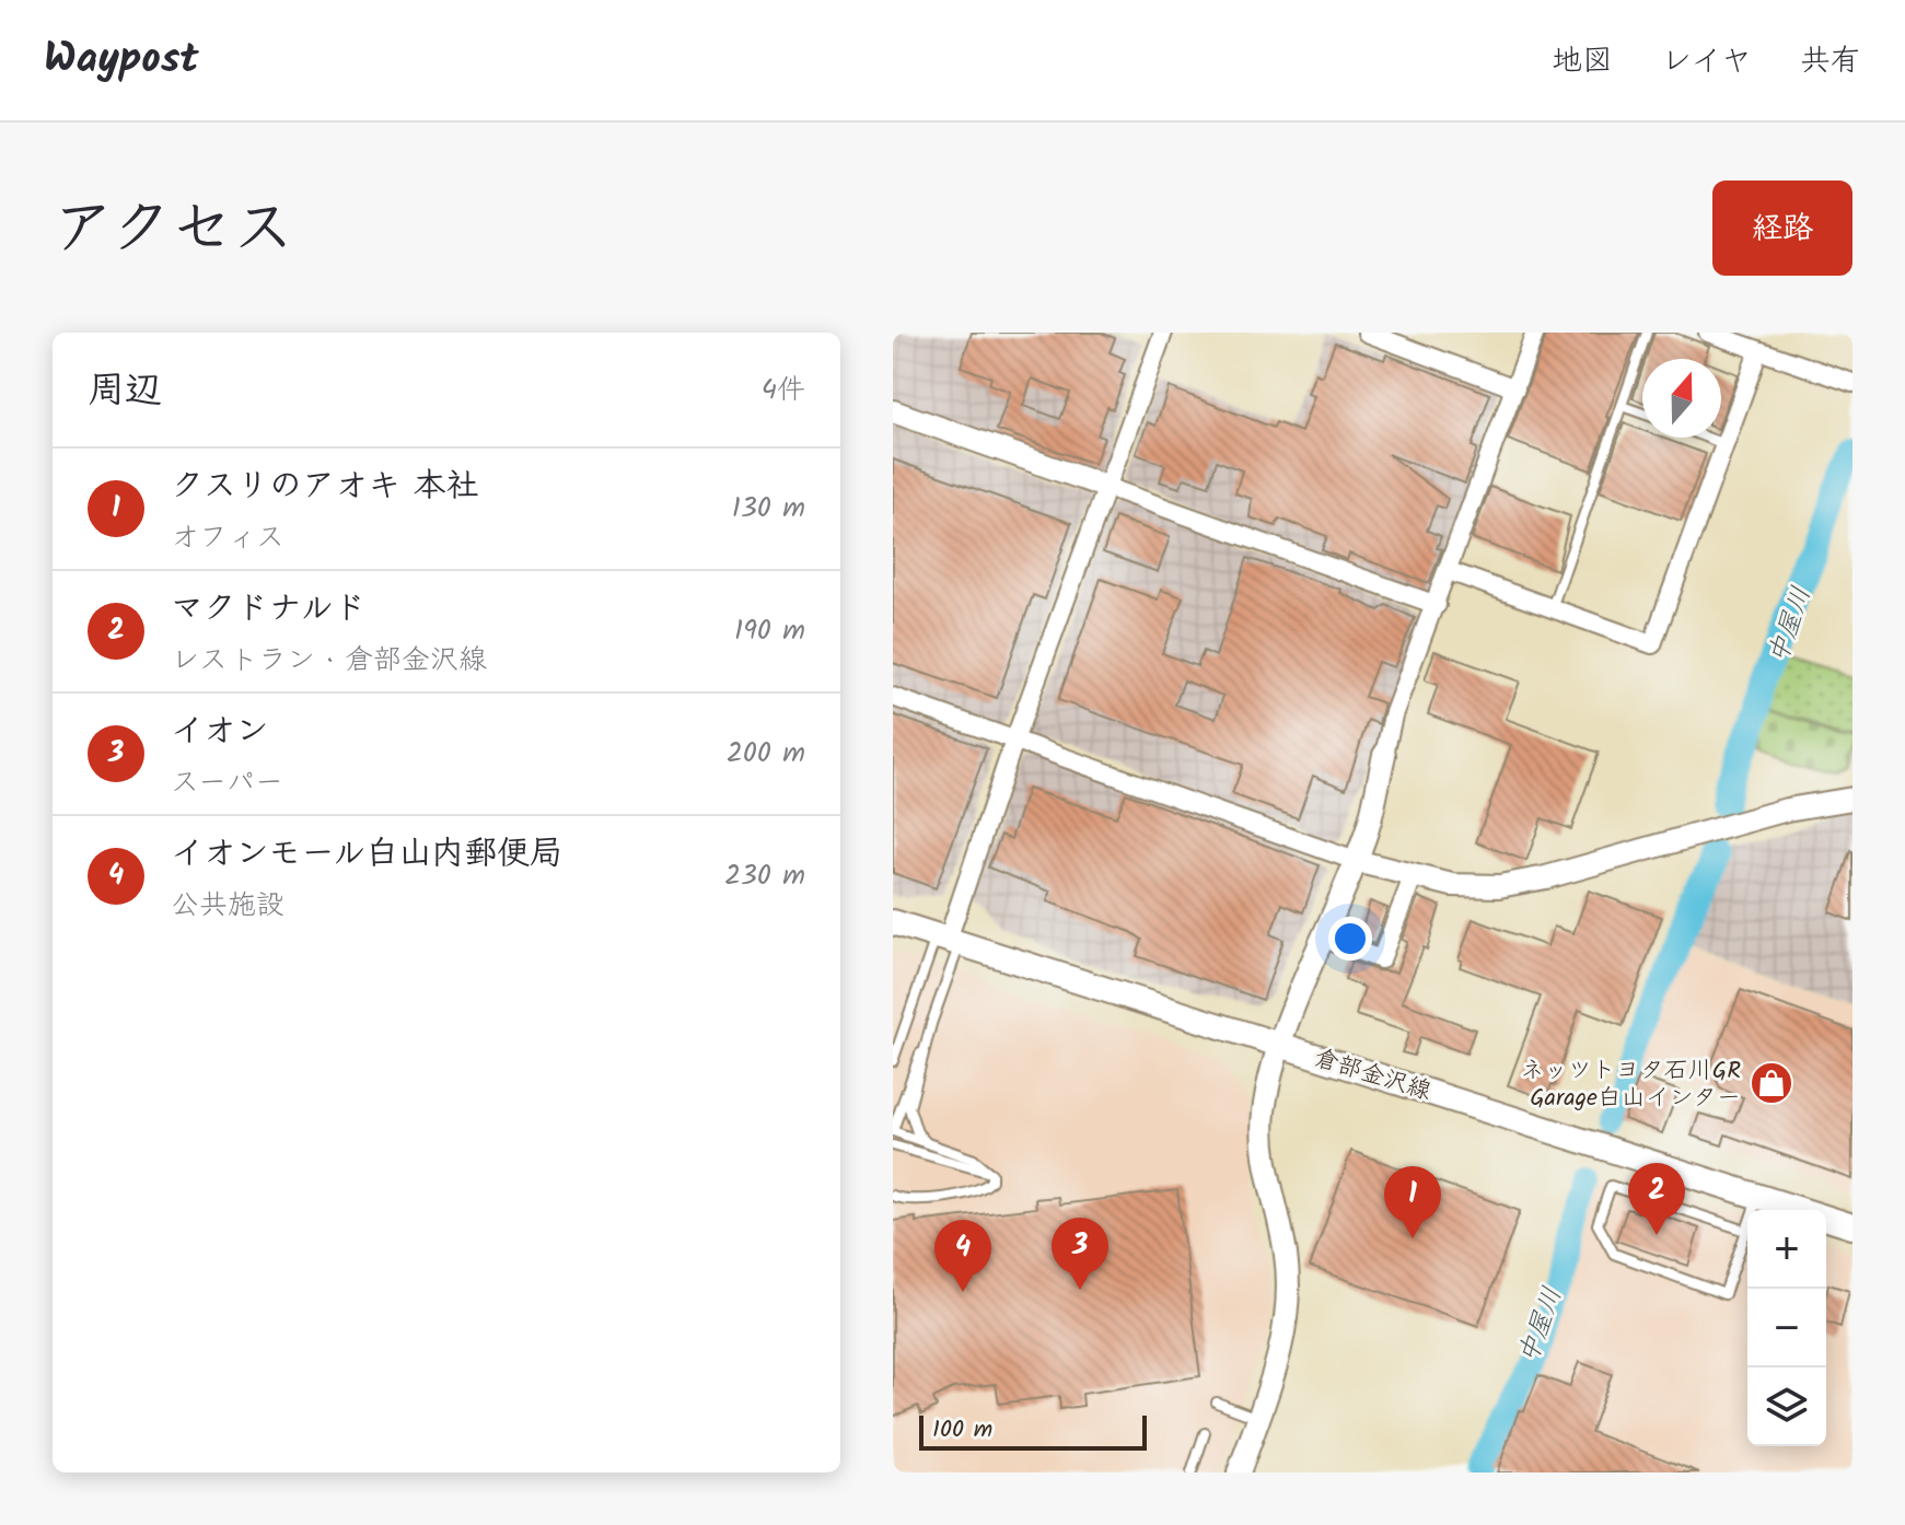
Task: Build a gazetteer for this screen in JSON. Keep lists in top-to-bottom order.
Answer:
{
  "streets": {
    "main road": ["倉部金沢線"]
  },
  "water": ["中屋川"],
  "places": {
    "shop": ["ネッツトヨタ石川GR Garage白山インター"]
  },
  "scale_bar": "100 m",
  "north": "top",
  "page": {
    "header": "Waypost",
    "nav": ["地図", "レイヤ", "共有"],
    "title": "アクセス",
    "buttons": "経路",
    "heading": ["周辺", "4件"],
    "list": [
      {
        "mark": "1",
        "name": "クスリのアオキ 本社",
        "note": "オフィス",
        "value": "130 m"
      },
      {
        "mark": "2",
        "name": "マクドナルド",
        "note": "レストラン · 倉部金沢線",
        "value": "190 m"
      },
      {
        "mark": "3",
        "name": "イオン",
        "note": "スーパー",
        "value": "200 m"
      },
      {
        "mark": "4",
        "name": "イオンモール白山内郵便局",
        "note": "公共施設",
        "value": "230 m"
      }
    ],
    "pins": [
      "2",
      "1",
      "3",
      "4"
    ],
    "map_buttons": ["+", "−"],
    "scale": "100 m"
  }
}
